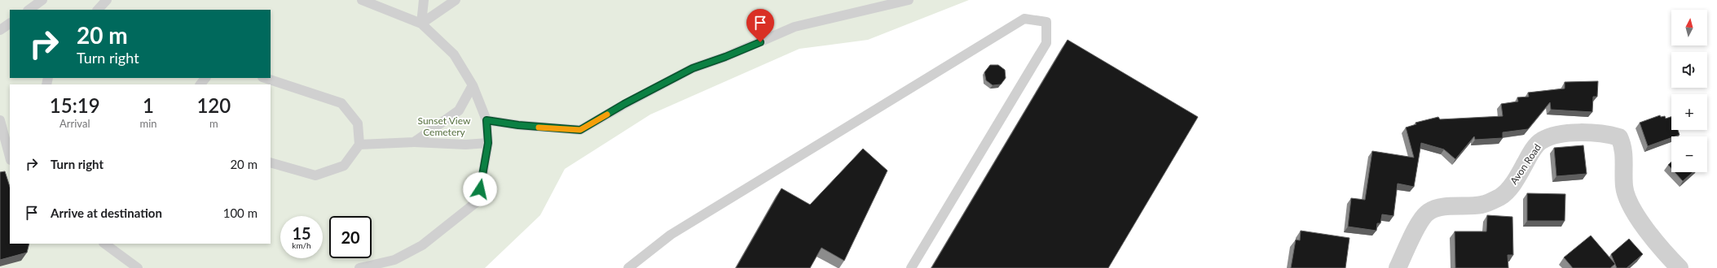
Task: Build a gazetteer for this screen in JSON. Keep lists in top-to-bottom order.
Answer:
{
  "streets": {
    "street": ["Avon Road"]
  },
  "parks": ["Sunset View Cemetery"],
  "north": "top",
  "page": {
    "map_buttons": ["+", "−"],
    "turn": ["20 m", "Turn right"],
    "eta": [
      "15:19",
      "Arrival",
      "1",
      "min",
      "120",
      "m"
    ],
    "list": [
      {
        "name": "Turn right",
        "value": "20 m"
      },
      {
        "name": "Arrive at destination",
        "value": "100 m"
      }
    ],
    "speed": "15 km/h",
    "limit": "20"
  }
}
